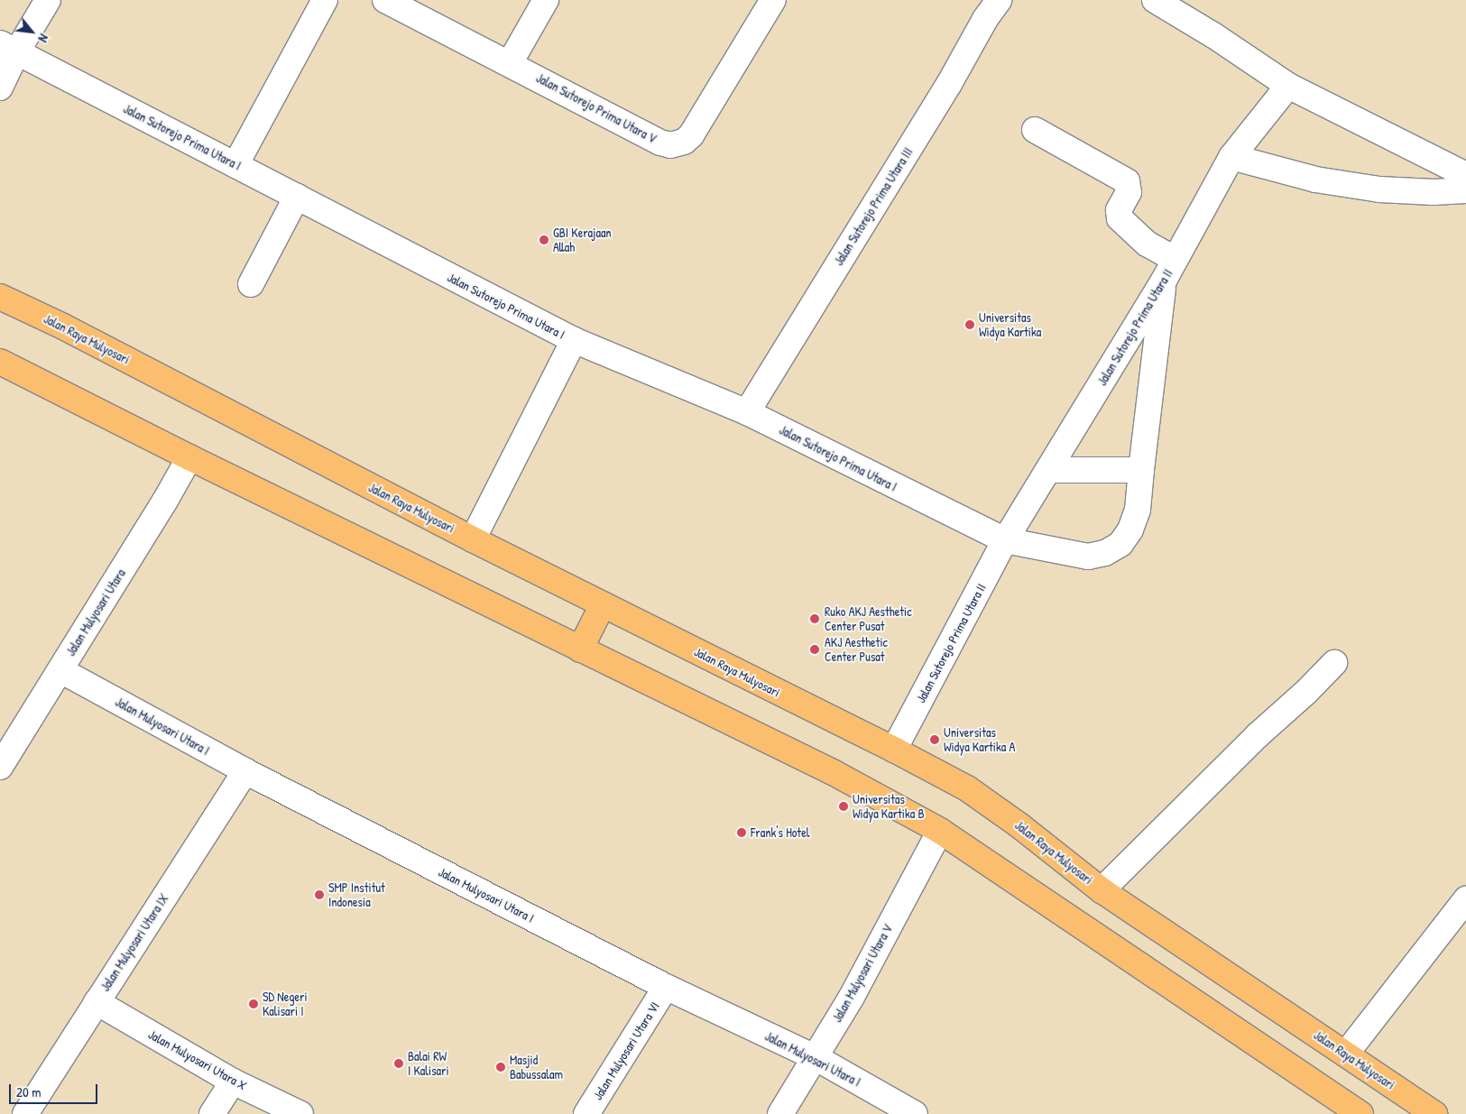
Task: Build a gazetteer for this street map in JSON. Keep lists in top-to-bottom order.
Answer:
{
  "streets": {
    "main road": ["Jalan Raya Mulyosari"],
    "street": [
      "Jalan Sutorejo Prima Utara V",
      "Jalan Sutorejo Prima Utara I",
      "Jalan Sutorejo Prima Utara III",
      "Jalan Sutorejo Prima Utara II",
      "Jalan Mulyosari Utara",
      "Jalan Mulyosari Utara I",
      "Jalan Mulyosari Utara IX",
      "Jalan Mulyosari Utara V",
      "Jalan Mulyosari Utara VI",
      "Jalan Mulyosari Utara X"
    ]
  },
  "crossings": [
    ["Jalan Sutorejo Prima Utara I", "Jalan Sutorejo Prima Utara III"],
    ["Jalan Sutorejo Prima Utara I", "Jalan Sutorejo Prima Utara II"],
    ["Jalan Sutorejo Prima Utara II", "Jalan Raya Mulyosari"],
    ["Jalan Mulyosari Utara", "Jalan Mulyosari Utara I"],
    ["Jalan Mulyosari Utara I", "Jalan Mulyosari Utara IX"],
    ["Jalan Mulyosari Utara I", "Jalan Mulyosari Utara V"],
    ["Jalan Mulyosari Utara I", "Jalan Mulyosari Utara VI"],
    ["Jalan Mulyosari Utara IX", "Jalan Mulyosari Utara X"]
  ],
  "places": [
    "GBI Kerajaan Allah",
    "Universitas Widya Kartika",
    "Ruko AKJ Aesthetic Center Pusat",
    "AKJ Aesthetic Center Pusat",
    "Universitas Widya Kartika A",
    "Universitas Widya Kartika B",
    "Frank's Hotel",
    "SMP Institut Indonesia",
    "SD Negeri Kalisari I",
    "Balai RW I Kalisari",
    "Masjid Babussalam"
  ],
  "scale_bar": "20 m",
  "north": "bottom right"
}
